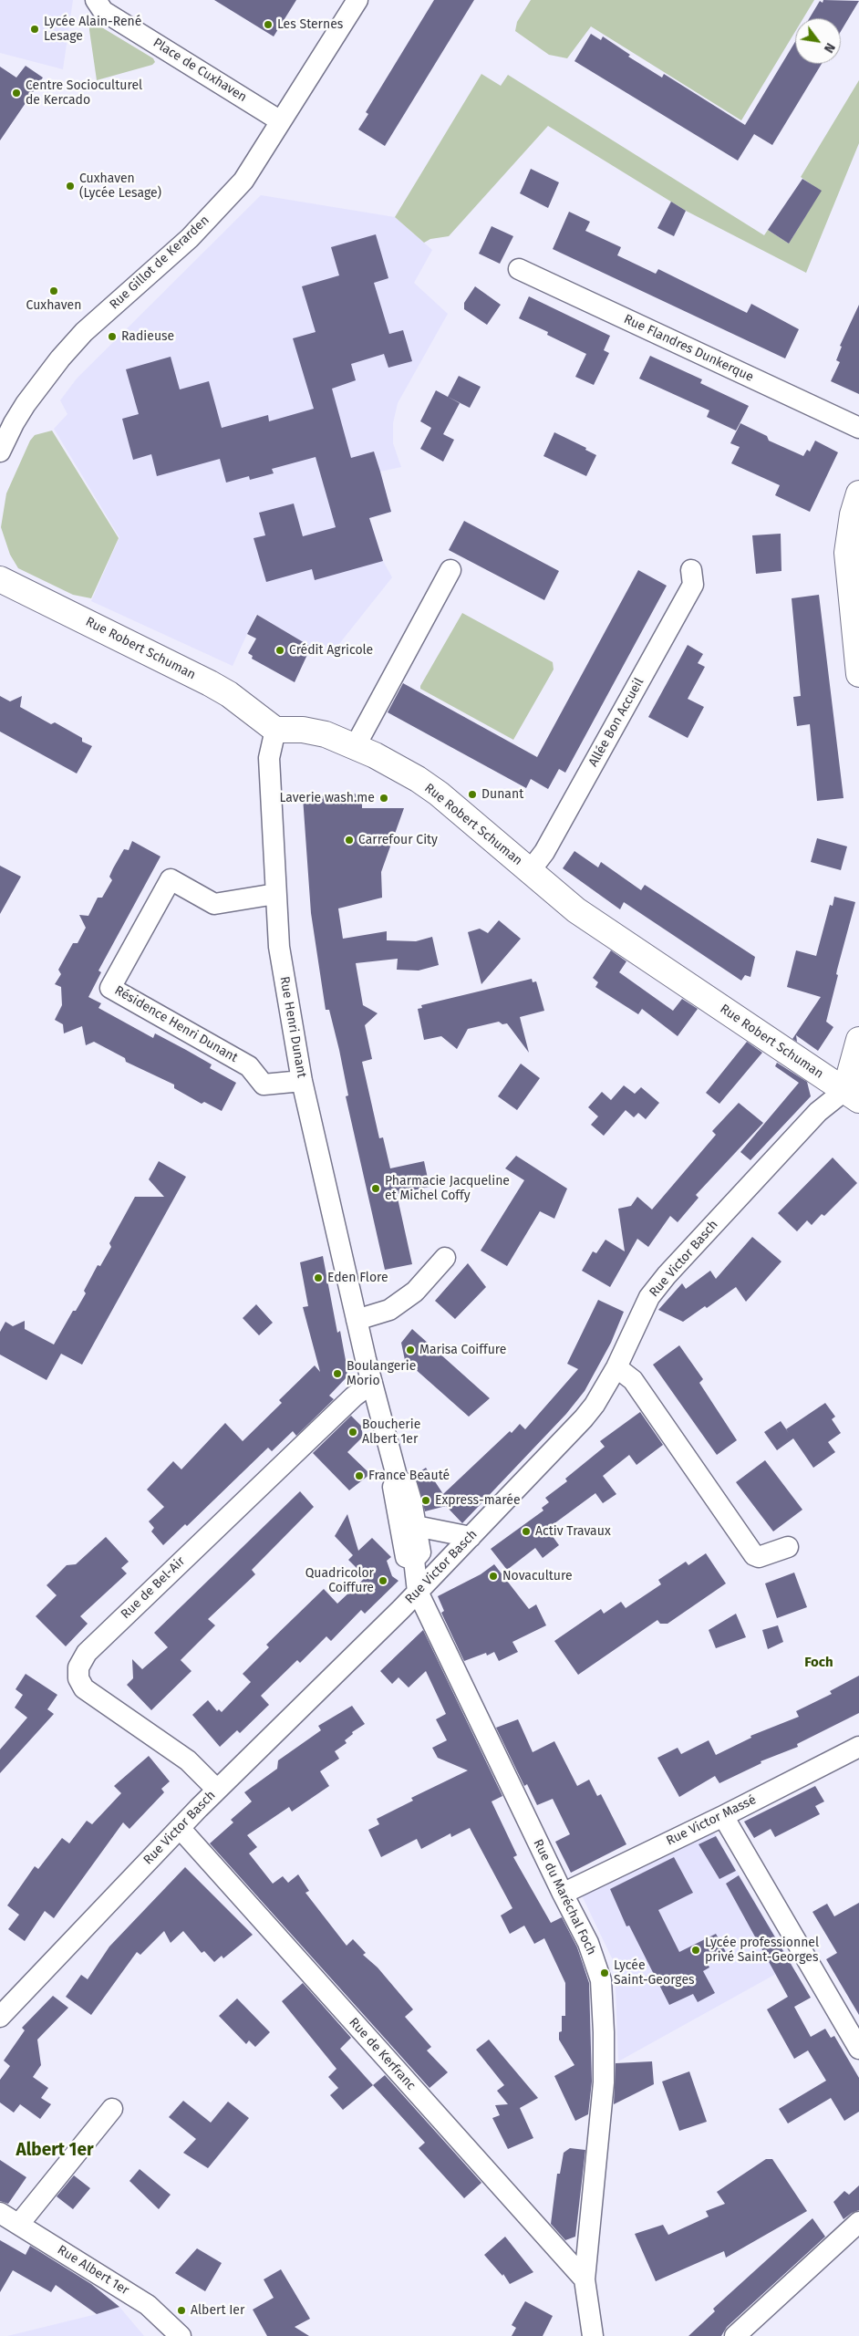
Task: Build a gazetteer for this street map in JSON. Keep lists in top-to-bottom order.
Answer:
{
  "streets": {
    "street": [
      "Place de Cuxhaven",
      "Rue Gillot de Kerarden",
      "Rue Flandres Dunkerque",
      "Rue Robert Schuman",
      "Allée Bon Accueil",
      "Résidence Henri Dunant",
      "Rue Henri Dunant",
      "Rue Victor Basch",
      "Rue de Bel-Air",
      "Rue Victor Massé",
      "Rue du Maréchal Foch",
      "Rue de Kerfranc",
      "Rue Albert 1er"
    ]
  },
  "crossings": [
    ["Place de Cuxhaven", "Rue Gillot de Kerarden"],
    ["Rue Robert Schuman", "Allée Bon Accueil"],
    ["Rue Robert Schuman", "Rue Henri Dunant"],
    ["Rue Robert Schuman", "Rue Victor Basch"],
    ["Résidence Henri Dunant", "Rue Henri Dunant"],
    ["Rue Henri Dunant", "Rue Victor Basch"],
    ["Rue Henri Dunant", "Rue de Bel-Air"],
    ["Rue Henri Dunant", "Rue du Maréchal Foch"],
    ["Rue Victor Basch", "Rue de Bel-Air"],
    ["Rue Victor Basch", "Rue du Maréchal Foch"],
    ["Rue Victor Basch", "Rue de Kerfranc"],
    ["Rue Victor Massé", "Rue du Maréchal Foch"],
    ["Rue du Maréchal Foch", "Rue de Kerfranc"]
  ],
  "districts": ["Foch", "Albert 1er"],
  "places": [
    "Les Sternes",
    "Lycée Alain-René Lesage",
    "Centre Socioculturel de Kercado",
    "Cuxhaven (Lycée Lesage)",
    "Cuxhaven",
    "Radieuse",
    "Crédit Agricole",
    "Dunant",
    "Laverie wash.me",
    "Carrefour City",
    "Pharmacie Jacqueline et Michel Coffy",
    "Eden Flore",
    "Marisa Coiffure",
    "Boulangerie Morio",
    "Boucherie Albert 1er",
    "France Beauté",
    "Express-marée",
    "Activ Travaux",
    "Novaculture",
    "Quadricolor Coiffure",
    "Lycée professionnel privé Saint-Georges",
    "Lycée Saint-Georges",
    "Albert Ier"
  ],
  "north": "bottom right"
}
